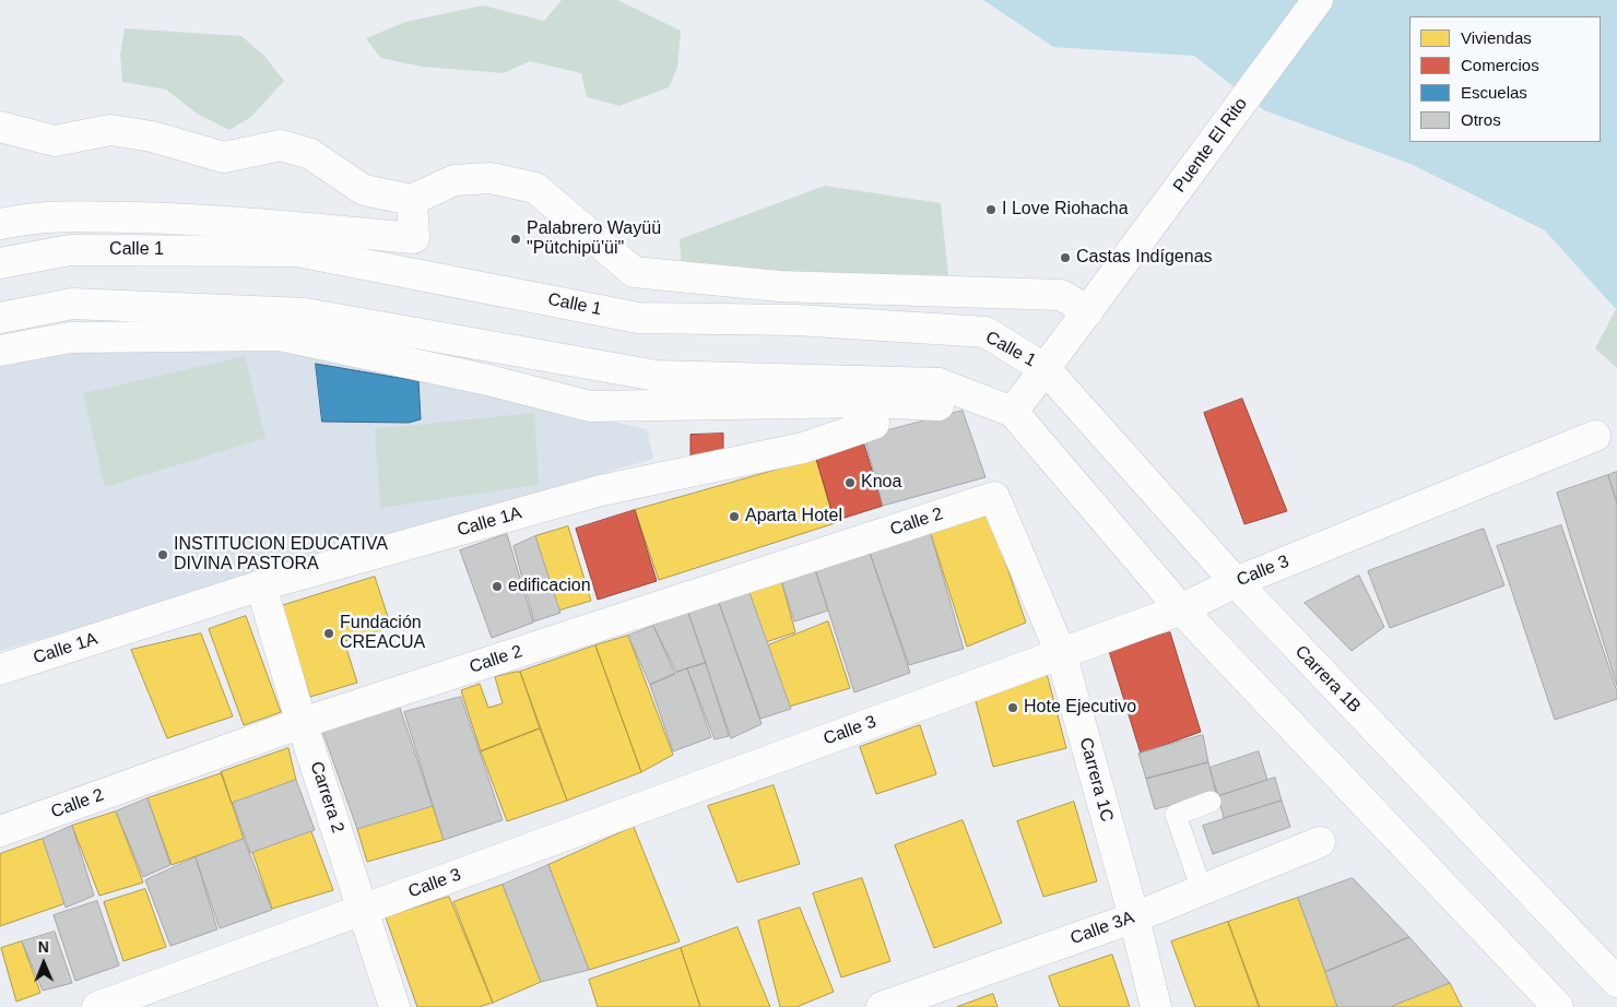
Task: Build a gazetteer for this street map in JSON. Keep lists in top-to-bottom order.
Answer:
{
  "streets": {
    "street": [
      "Puente El Rito",
      "Calle 1",
      "Calle 1A",
      "Calle 2",
      "Calle 3",
      "Carrera 1B",
      "Carrera 1C",
      "Carrera 2",
      "Calle 3A"
    ]
  },
  "crossings": [
    ["Puente El Rito", "Calle 1"],
    ["Calle 1", "Carrera 1B"],
    ["Calle 1A", "Carrera 2"],
    ["Calle 2", "Carrera 1C"],
    ["Calle 2", "Carrera 2"],
    ["Calle 3", "Carrera 1B"],
    ["Calle 3", "Carrera 1C"],
    ["Calle 3", "Carrera 2"],
    ["Carrera 1C", "Calle 3A"]
  ],
  "places": [
    "I Love Riohacha",
    "Palabrero Wayüü \"Pütchipü'üi\"",
    "Castas Indígenas",
    "Knoa",
    "Aparta Hotel",
    "INSTITUCION EDUCATIVA DIVINA PASTORA",
    "edificacion",
    "Fundación CREACUA",
    "Hote Ejecutivo"
  ],
  "legend": [
    "Viviendas",
    "Comercios",
    "Escuelas",
    "Otros"
  ],
  "north": "top"
}
